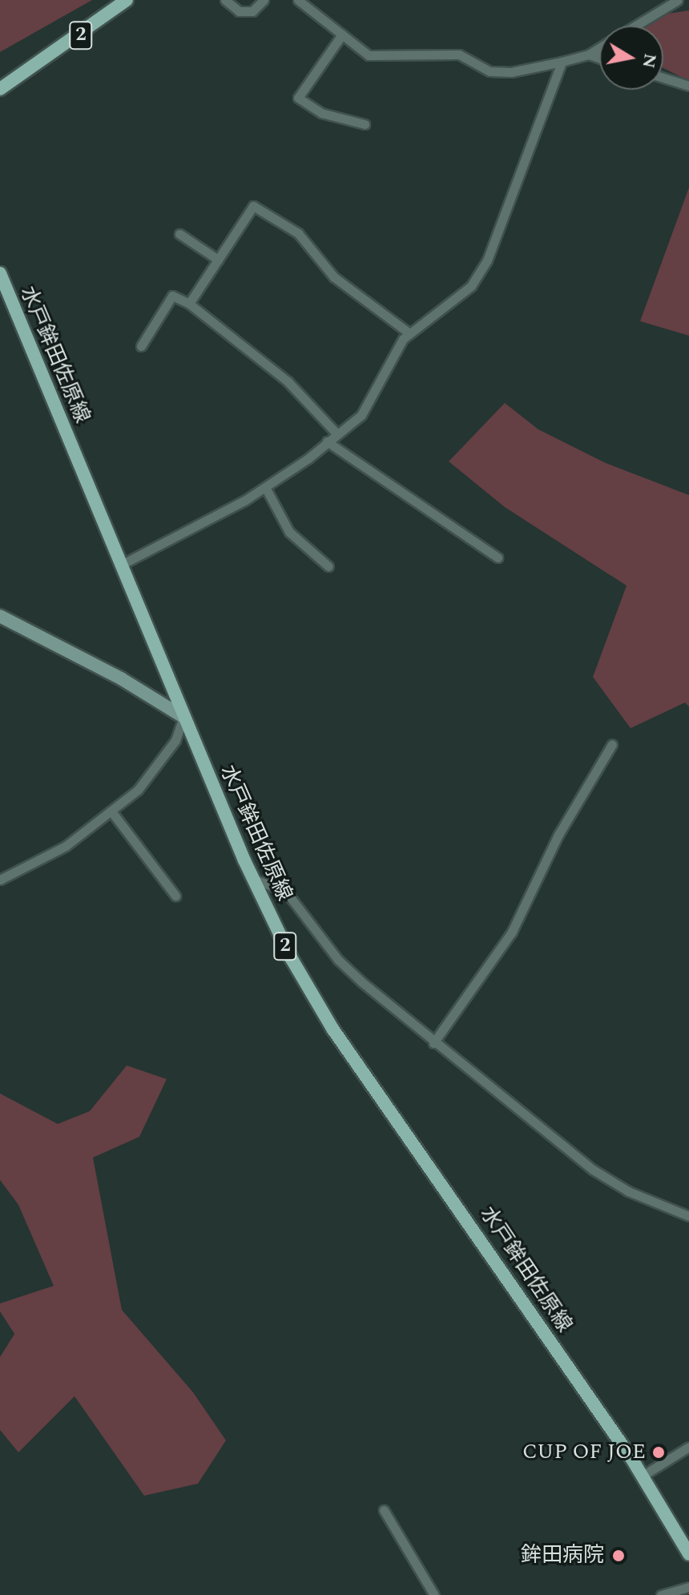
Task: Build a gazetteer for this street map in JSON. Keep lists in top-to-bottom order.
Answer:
{
  "streets": {
    "main road": ["2", "水戸鉾田佐原線"]
  },
  "places": ["CUP OF JOE", "鉾田病院"],
  "north": "right"
}
